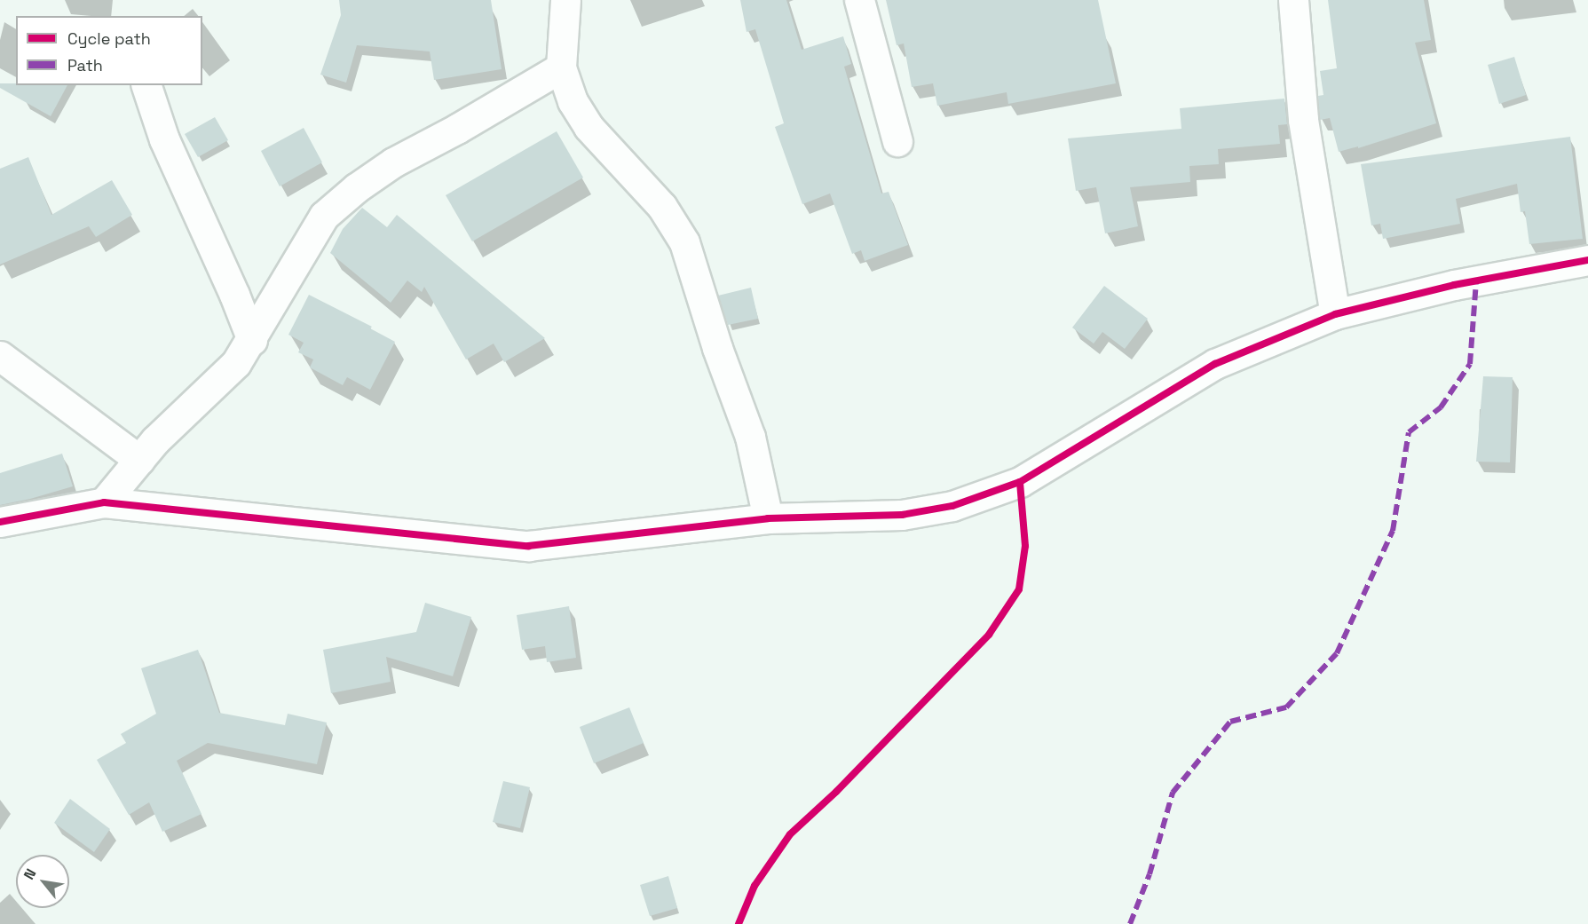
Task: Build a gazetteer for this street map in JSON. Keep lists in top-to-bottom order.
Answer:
{
  "legend": ["Cycle path", "Path"],
  "north": "top left"
}
